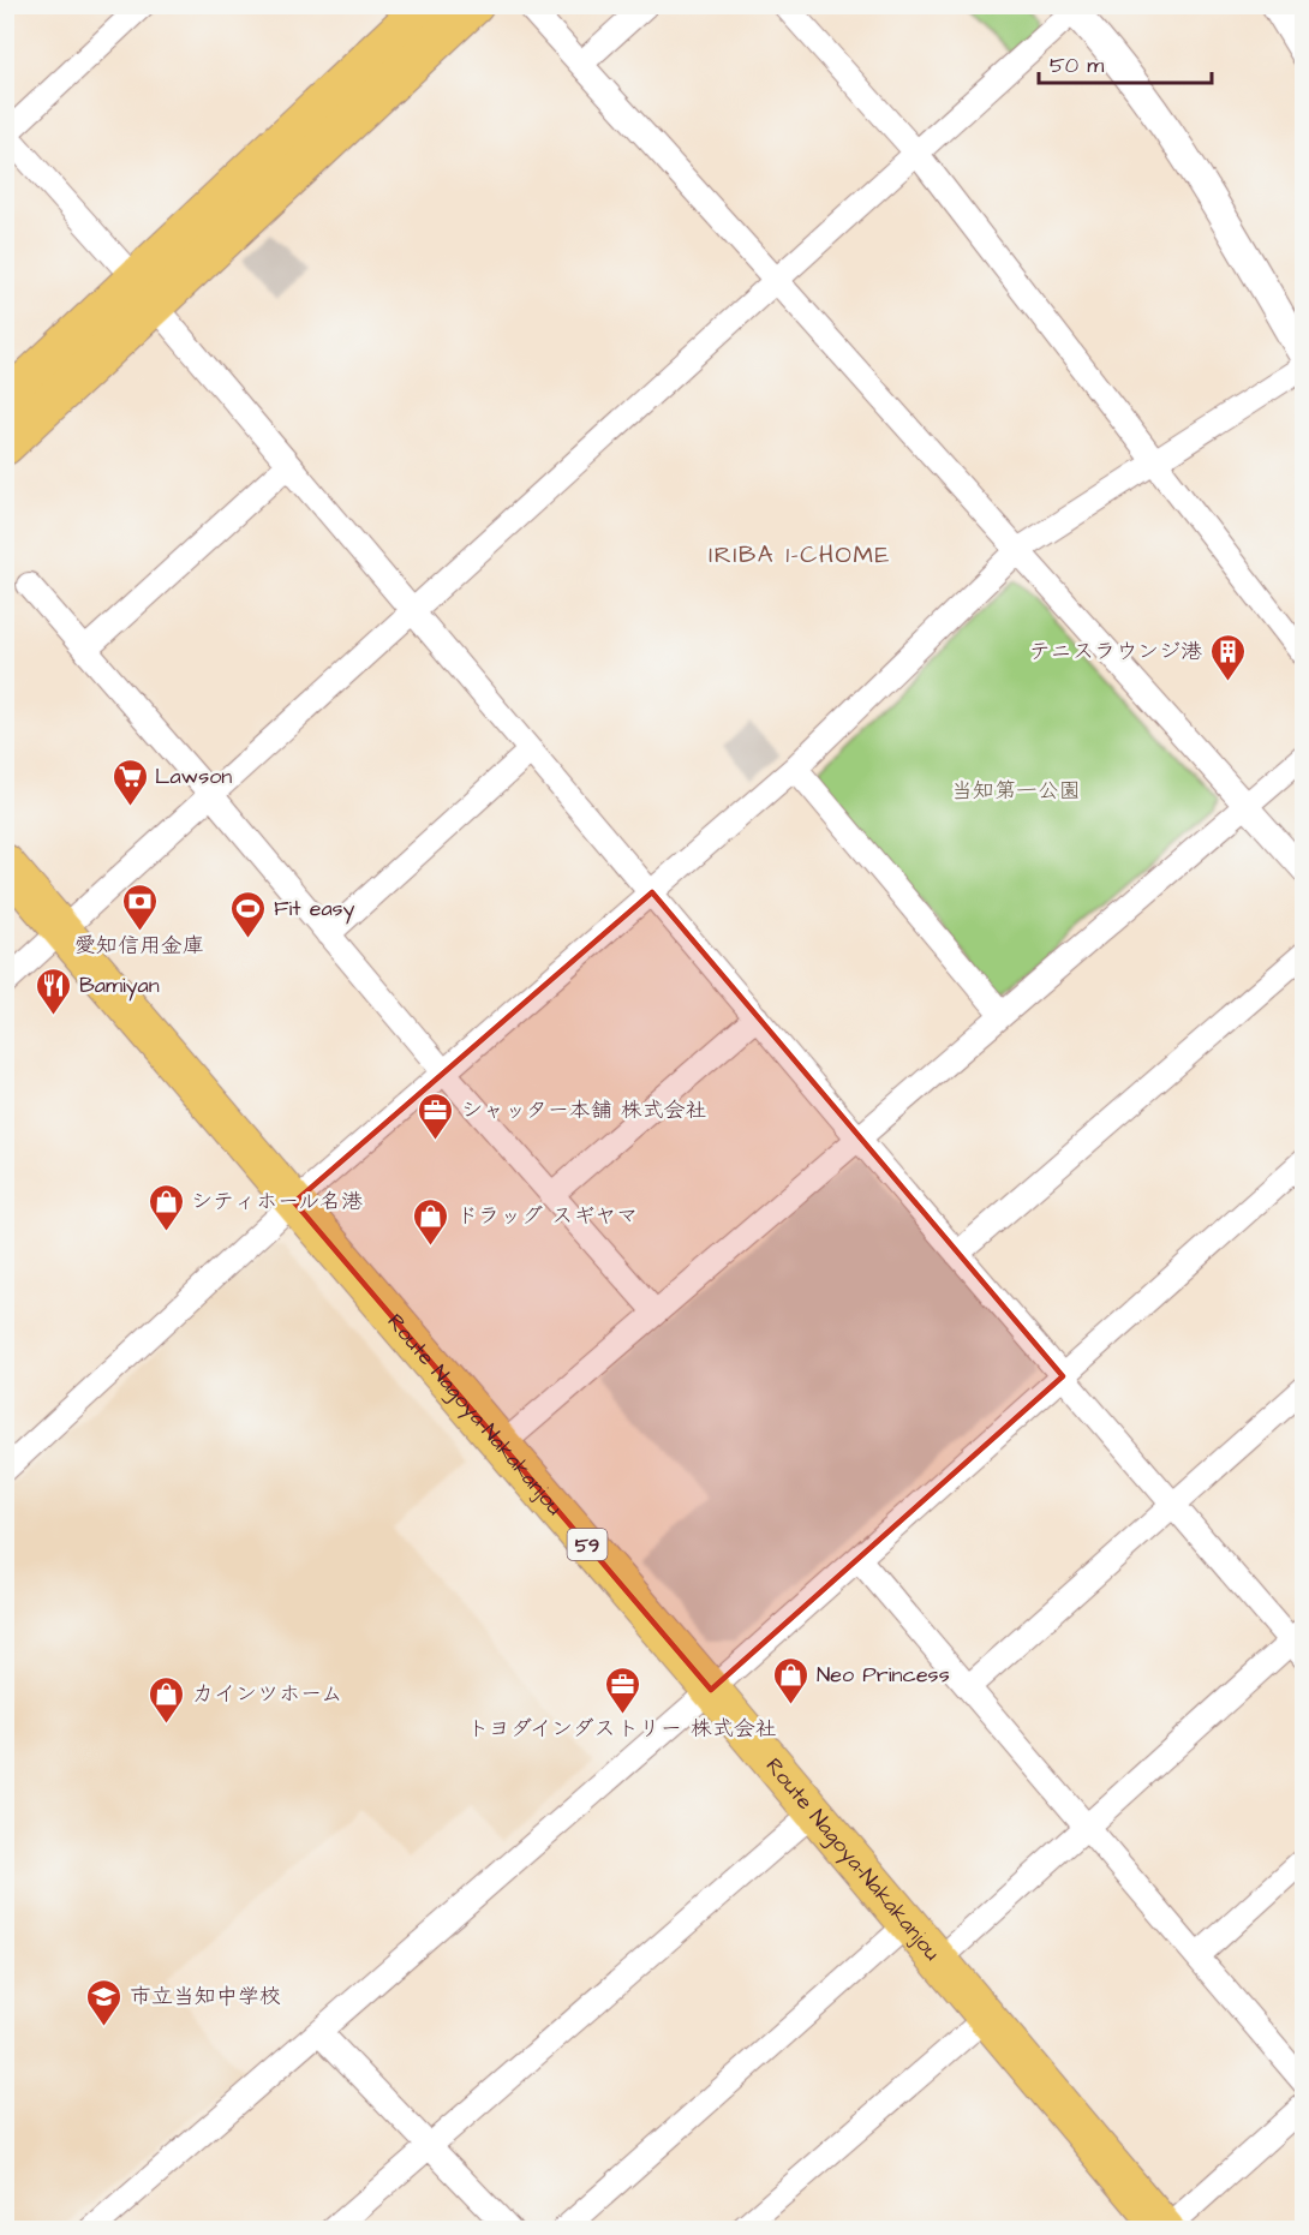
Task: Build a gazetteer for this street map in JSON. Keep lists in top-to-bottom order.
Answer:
{
  "streets": {
    "main road": ["Route Nagoya-Nakakanjou", "59"]
  },
  "districts": ["IRIBA 1-CHOME"],
  "parks": ["当知第一公園"],
  "places": {
    "building": ["テニスラウンジ港"],
    "supermarket": ["Lawson"],
    "bank": ["愛知信用金庫"],
    "sports": ["Fit easy"],
    "restaurant": ["Bamiyan"],
    "office": ["シャッター本舗 株式会社", "トヨダインダストリー 株式会社"],
    "shop": [
      "シティホール名港",
      "ドラッグ スギヤマ",
      "Neo Princess",
      "カインツホーム"
    ],
    "school or university": ["市立当知中学校"]
  },
  "scale_bar": "50 m"
}
